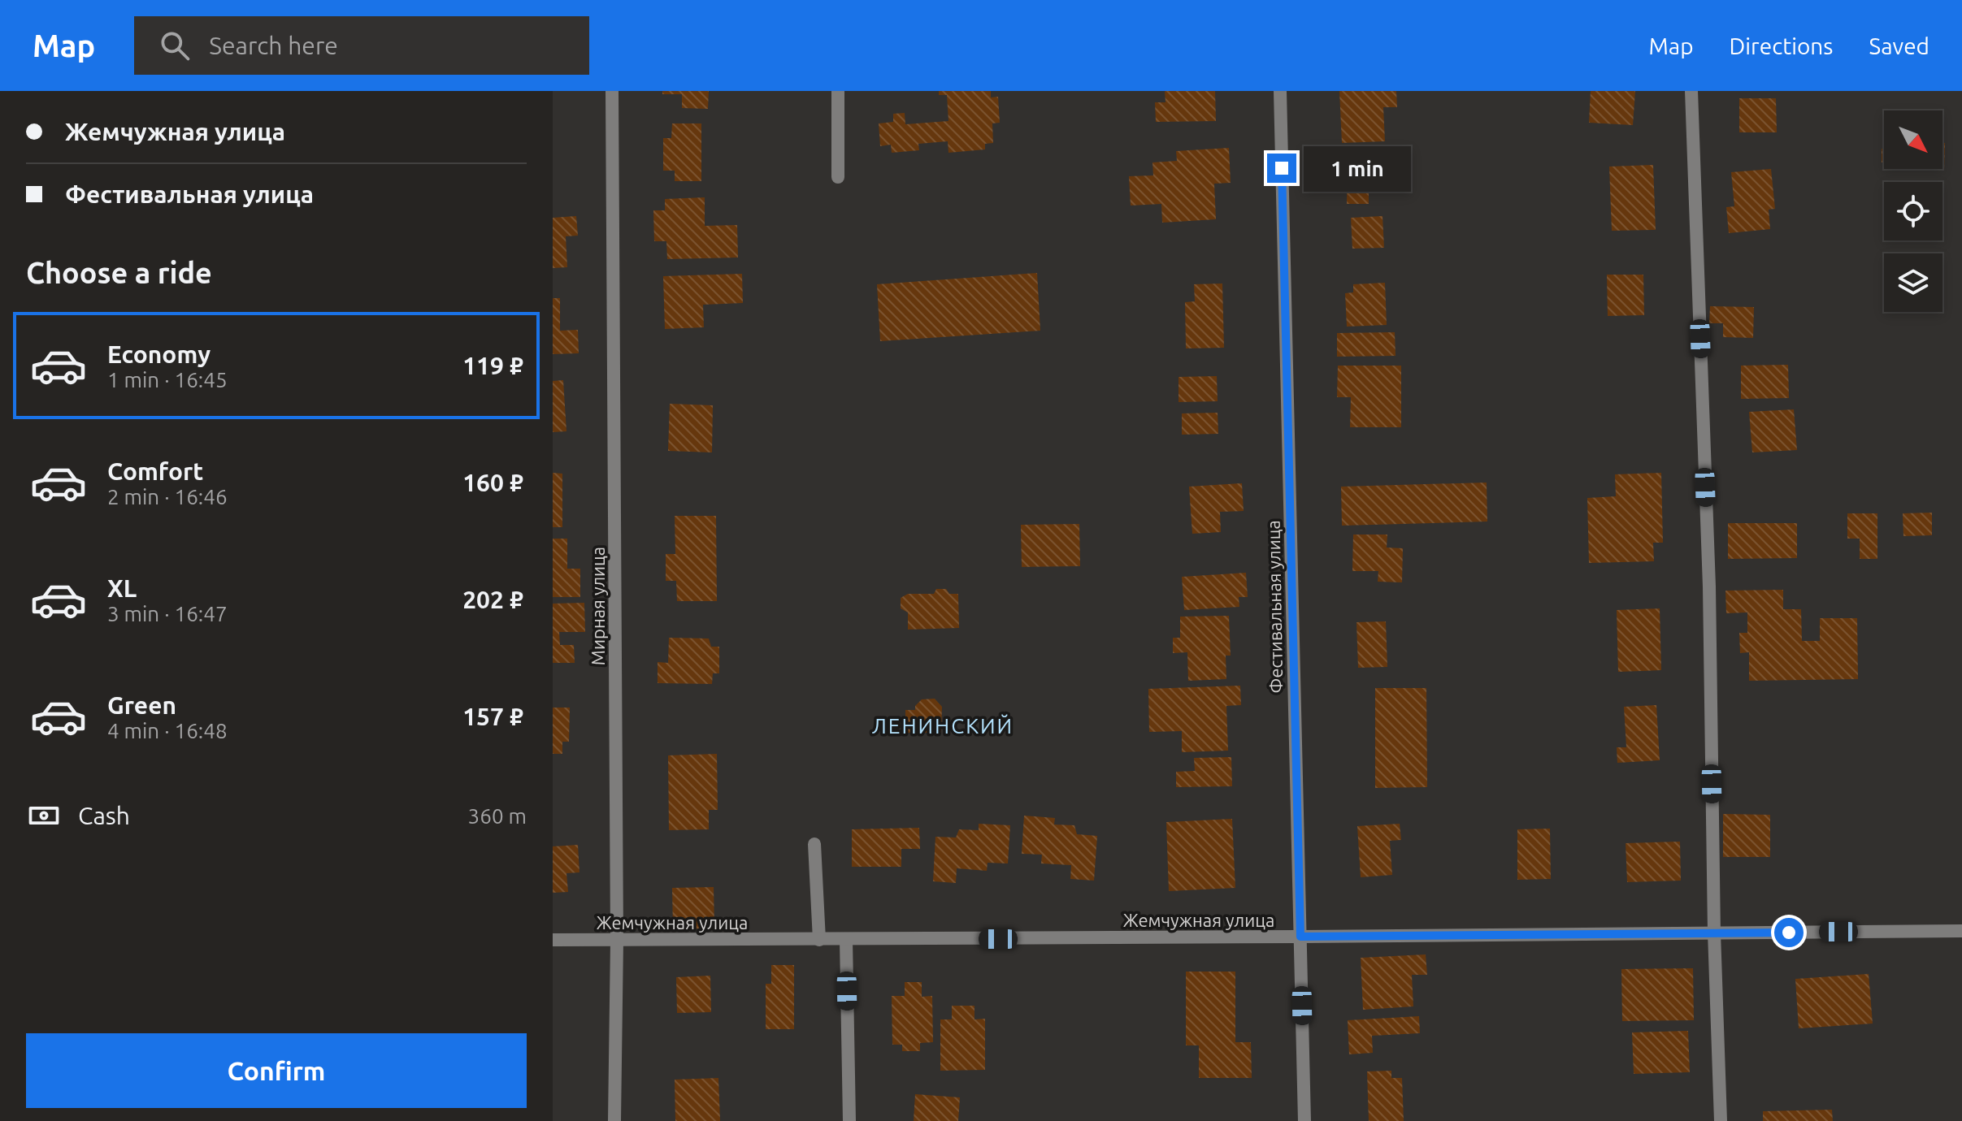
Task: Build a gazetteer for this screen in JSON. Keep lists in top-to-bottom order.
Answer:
{
  "streets": {
    "street": ["Мирная улица", "Фестивальная улица", "Жемчужная улица"]
  },
  "crossings": [
    ["Мирная улица", "Жемчужная улица"],
    ["Фестивальная улица", "Жемчужная улица"]
  ],
  "districts": ["ЛЕНИНСКИЙ"],
  "north": "bottom right",
  "page": {
    "header": "Map",
    "search": "Search here",
    "nav": ["Map", "Directions", "Saved"],
    "banner": ["Жемчужная улица", "Фестивальная улица"],
    "bubble": "1 min",
    "heading": "Choose a ride",
    "list": [
      {
        "name": "Economy",
        "note": "1 min · 16:45",
        "value": "119 ₽"
      },
      {
        "name": "Comfort",
        "note": "2 min · 16:46",
        "value": "160 ₽"
      },
      {
        "name": "XL",
        "note": "3 min · 16:47",
        "value": "202 ₽"
      },
      {
        "name": "Green",
        "note": "4 min · 16:48",
        "value": "157 ₽"
      }
    ],
    "pay": ["Cash", "360 m"],
    "buttons": "Confirm"
  }
}
